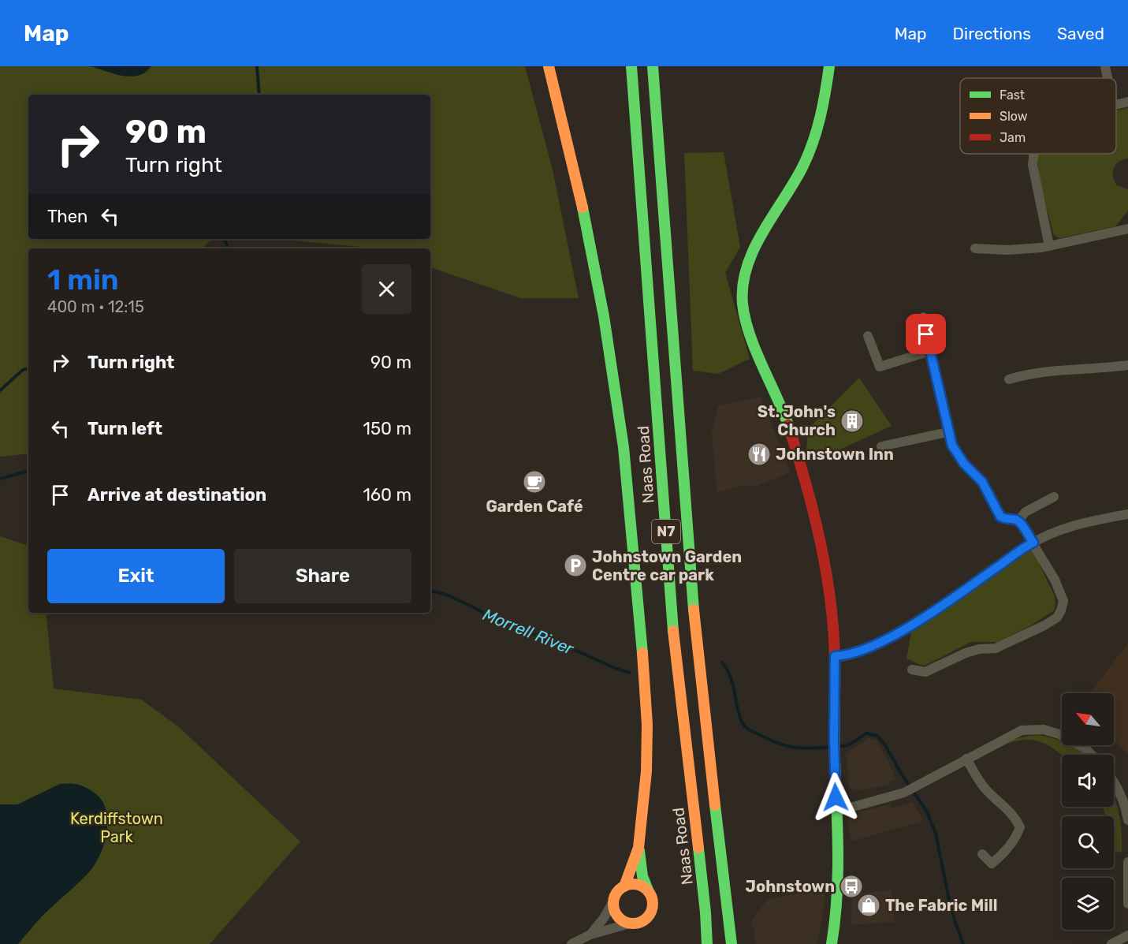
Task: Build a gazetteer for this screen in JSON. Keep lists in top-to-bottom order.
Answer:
{
  "streets": {
    "main road": ["Naas Road", "N7"]
  },
  "water": ["Morrell River"],
  "parks": ["Kerdiffstown Park"],
  "places": {
    "building": ["St. John's Church"],
    "restaurant": ["Johnstown Inn"],
    "cafe": ["Garden Café"],
    "parking": ["Johnstown Garden Centre car park"],
    "bus stop": ["Johnstown"],
    "shop": ["The Fabric Mill"]
  },
  "legend": ["Fast", "Slow", "Jam"],
  "north": "top left",
  "page": {
    "header": "Map",
    "nav": ["Map", "Directions", "Saved"],
    "turn": ["90 m", "Turn right"],
    "then": "Then",
    "heading": ["1 min", "400 m · 12:15"],
    "list": [
      {
        "name": "Turn right",
        "value": "90 m"
      },
      {
        "name": "Turn left",
        "value": "150 m"
      },
      {
        "name": "Arrive at destination",
        "value": "160 m"
      }
    ],
    "buttons": ["Exit", "Share"]
  }
}
